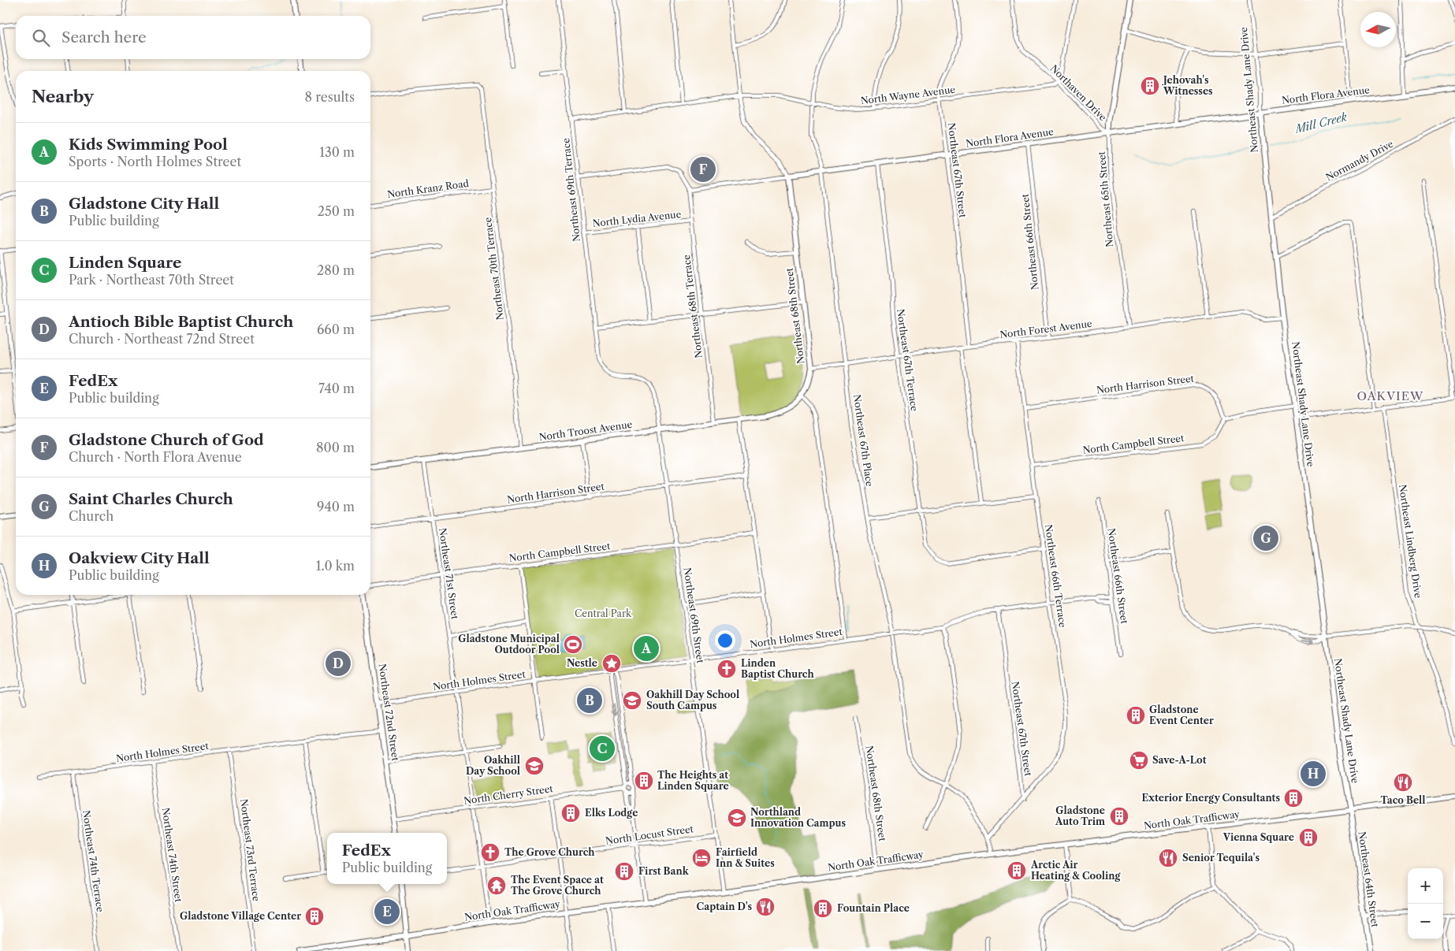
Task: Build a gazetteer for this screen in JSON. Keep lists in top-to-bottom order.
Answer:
{
  "streets": {
    "street": [
      "Northeast Shady Lane Drive",
      "Northaven Drive",
      "North Wayne Avenue",
      "North Flora Avenue",
      "Normandy Drive",
      "Northeast 67th Street",
      "North Kranz Road",
      "Northeast 69th Terrace",
      "Northeast 65th Street",
      "North Lydia Avenue",
      "Northeast 66th Street",
      "Northeast 70th Terrace",
      "Northeast 68th Terrace",
      "Northeast 68th Street",
      "North Forest Avenue",
      "Northeast 67th Terrace",
      "North Harrison Street",
      "North Troost Avenue",
      "Northeast 67th Place",
      "North Campbell Street",
      "Northeast Lindberg Drive",
      "Northeast 71st Street",
      "Northeast 66th Terrace",
      "Northeast 69th Street",
      "North Holmes Street",
      "Northeast 72nd Street",
      "North Cherry Street",
      "North Oak Trafficway",
      "North Locust Street",
      "Northeast 73rd Terrace",
      "Northeast 74th Street",
      "Northeast 74th Terrace",
      "Northeast 64th Street"
    ]
  },
  "crossings": [
    ["Northeast Shady Lane Drive", "North Flora Avenue"],
    ["Northeast Shady Lane Drive", "Normandy Drive"],
    ["Northeast Shady Lane Drive", "North Forest Avenue"],
    ["Northeast Shady Lane Drive", "North Oak Trafficway"],
    ["Northeast Shady Lane Drive", "Northeast 64th Street"],
    ["Northaven Drive", "North Wayne Avenue"],
    ["Northaven Drive", "North Flora Avenue"],
    ["Northaven Drive", "Northeast 65th Street"],
    ["North Wayne Avenue", "Northeast 67th Street"],
    ["North Wayne Avenue", "Northeast 69th Terrace"],
    ["North Wayne Avenue", "Northeast 68th Street"],
    ["North Wayne Avenue", "Northeast 67th Place"],
    ["North Flora Avenue", "Northeast 67th Street"],
    ["North Flora Avenue", "Northeast 65th Street"],
    ["North Flora Avenue", "Northeast 66th Street"],
    ["North Flora Avenue", "Northeast 68th Terrace"],
    ["North Flora Avenue", "Northeast 68th Street"],
    ["North Flora Avenue", "Northeast 67th Terrace"],
    ["North Flora Avenue", "Northeast 67th Place"],
    ["Northeast 67th Street", "North Forest Avenue"],
    ["Northeast 67th Street", "Northeast 66th Terrace"],
    ["Northeast 67th Street", "North Holmes Street"],
    ["North Kranz Road", "Northeast 70th Terrace"],
    ["Northeast 69th Terrace", "North Lydia Avenue"],
    ["Northeast 69th Terrace", "Northeast 69th Street"],
    ["Northeast 65th Street", "North Forest Avenue"],
    ["North Lydia Avenue", "Northeast 68th Terrace"],
    ["Northeast 66th Street", "North Forest Avenue"],
    ["Northeast 66th Street", "North Holmes Street"],
    ["Northeast 70th Terrace", "North Troost Avenue"],
    ["Northeast 68th Terrace", "North Troost Avenue"],
    ["Northeast 68th Street", "North Forest Avenue"],
    ["Northeast 68th Street", "North Troost Avenue"],
    ["Northeast 68th Street", "North Oak Trafficway"],
    ["North Forest Avenue", "Northeast 67th Terrace"],
    ["North Forest Avenue", "Northeast 67th Place"],
    ["North Forest Avenue", "Northeast 66th Terrace"],
    ["Northeast 67th Terrace", "Northeast 66th Terrace"],
    ["North Harrison Street", "North Campbell Street"],
    ["North Harrison Street", "Northeast 71st Street"],
    ["North Harrison Street", "Northeast 66th Terrace"],
    ["North Harrison Street", "Northeast 69th Street"],
    ["North Troost Avenue", "Northeast 71st Street"],
    ["North Troost Avenue", "Northeast 69th Street"],
    ["Northeast 67th Place", "North Holmes Street"],
    ["Northeast 67th Place", "North Oak Trafficway"],
    ["North Campbell Street", "Northeast 71st Street"],
    ["North Campbell Street", "Northeast 66th Terrace"],
    ["North Campbell Street", "Northeast 69th Street"],
    ["Northeast 71st Street", "North Holmes Street"],
    ["Northeast 71st Street", "North Cherry Street"],
    ["Northeast 71st Street", "North Oak Trafficway"],
    ["Northeast 71st Street", "North Locust Street"],
    ["Northeast 66th Terrace", "North Holmes Street"],
    ["Northeast 69th Street", "North Holmes Street"],
    ["Northeast 69th Street", "North Oak Trafficway"],
    ["Northeast 69th Street", "North Locust Street"],
    ["North Holmes Street", "Northeast 72nd Street"],
    ["North Holmes Street", "Northeast 73rd Terrace"],
    ["North Holmes Street", "Northeast 74th Street"],
    ["North Holmes Street", "Northeast 74th Terrace"],
    ["Northeast 72nd Street", "North Cherry Street"],
    ["North Oak Trafficway", "Northeast 64th Street"]
  ],
  "districts": ["OAKVIEW"],
  "water": ["Mill Creek"],
  "parks": ["Central Park"],
  "places": {
    "building": [
      "Jehovah's Witnesses",
      "Gladstone Event Center",
      "The Heights at Linden Square",
      "Exterior Energy Consultants",
      "Elks Lodge",
      "Gladstone Auto Trim",
      "Vienna Square",
      "Arctic Air Heating & Cooling",
      "First Bank",
      "Fountain Place",
      "Gladstone Village Center"
    ],
    "sports": ["Gladstone Municipal Outdoor Pool"],
    "place": ["Nestle"],
    "church": ["Linden Baptist Church", "The Grove Church"],
    "school or university": ["Oakhill Day School South Campus", "Oakhill Day School", "Northland Innovation Campus"],
    "supermarket": ["Save-A-Lot"],
    "restaurant": ["Taco Bell", "Senior Tequila's", "Captain D's"],
    "hotel": ["Fairfield Inn & Suites"],
    "temple": ["The Event Space at The Grove Church"]
  },
  "north": "left",
  "page": {
    "search": "Search here",
    "heading": ["Nearby", "8 results"],
    "list": [
      {
        "mark": "A",
        "name": "Kids Swimming Pool",
        "note": "Sports · North Holmes Street",
        "value": "130 m"
      },
      {
        "mark": "B",
        "name": "Gladstone City Hall",
        "note": "Public building",
        "value": "250 m"
      },
      {
        "mark": "C",
        "name": "Linden Square",
        "note": "Park · Northeast 70th Street",
        "value": "280 m"
      },
      {
        "mark": "D",
        "name": "Antioch Bible Baptist Church",
        "note": "Church · Northeast 72nd Street",
        "value": "660 m"
      },
      {
        "mark": "E",
        "name": "FedEx",
        "note": "Public building",
        "value": "740 m"
      },
      {
        "mark": "F",
        "name": "Gladstone Church of God",
        "note": "Church · North Flora Avenue",
        "value": "800 m"
      },
      {
        "mark": "G",
        "name": "Saint Charles Church",
        "note": "Church",
        "value": "940 m"
      },
      {
        "mark": "H",
        "name": "Oakview City Hall",
        "note": "Public building",
        "value": "1.0 km"
      }
    ],
    "pins": [
      "F",
      "G",
      "A",
      "D",
      "B",
      "C",
      "H",
      "E"
    ],
    "popup": ["FedEx", "Public building"],
    "map_buttons": ["+", "−"]
  }
}
